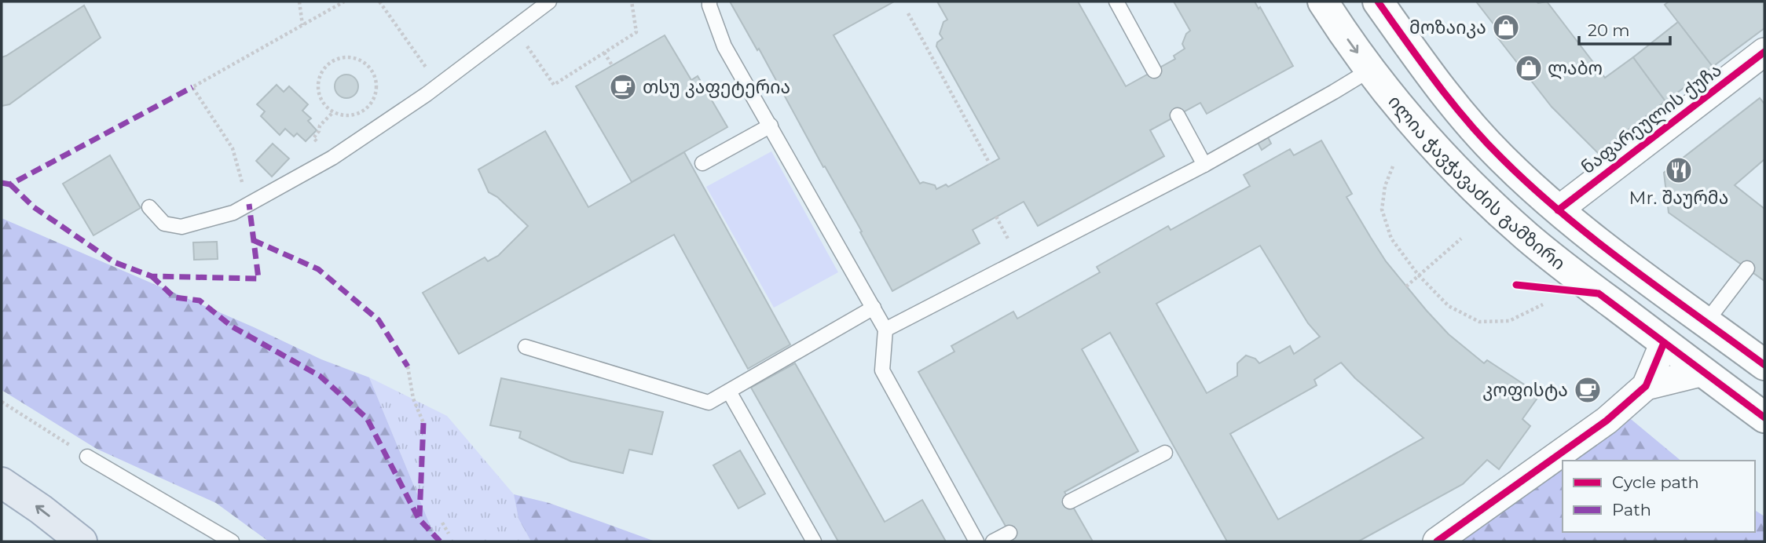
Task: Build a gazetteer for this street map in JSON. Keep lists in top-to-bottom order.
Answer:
{
  "streets": {
    "main road": ["ილია ჭავჭავაძის გამზირი"],
    "street": ["ნაფარეულის ქუჩა"]
  },
  "crossings": [
    ["ნაფარეულის ქუჩა", "ილია ჭავჭავაძის გამზირი"]
  ],
  "places": {
    "shop": ["მოზაიკა", "ლაბო"],
    "cafe": ["თსუ კაფეტერია", "კოფისტა"],
    "restaurant": ["Mr. შაურმა"]
  },
  "legend": ["Cycle path", "Path"],
  "scale_bar": "20 m"
}
